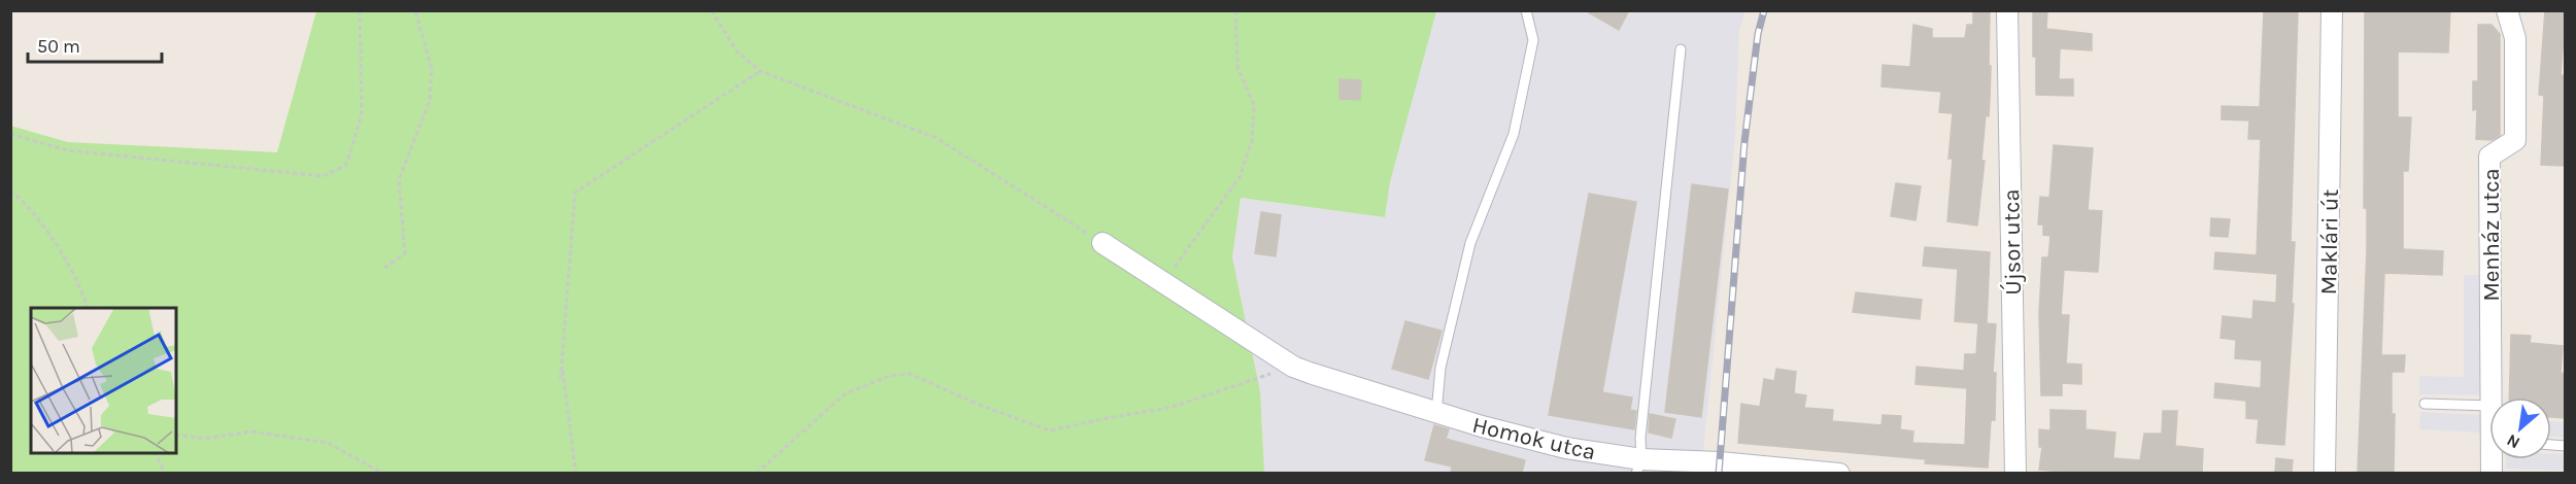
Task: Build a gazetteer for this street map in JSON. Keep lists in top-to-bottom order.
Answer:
{
  "streets": {
    "street": [
      "Menház utca",
      "Újsor utca",
      "Maklári út",
      "Homok utca"
    ]
  },
  "scale_bar": "50 m",
  "north": "bottom left"
}
